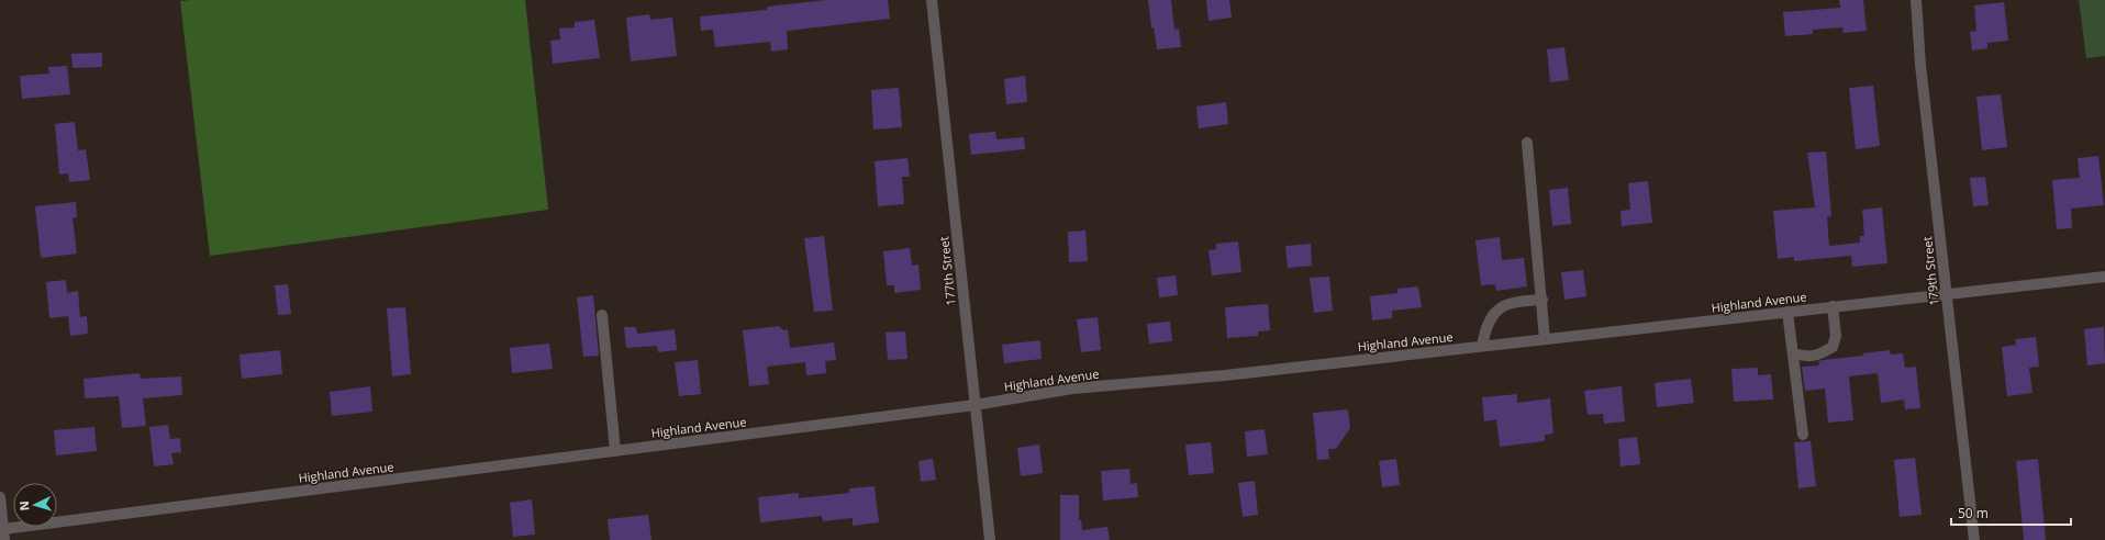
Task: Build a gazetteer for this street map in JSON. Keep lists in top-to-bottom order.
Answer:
{
  "streets": {
    "street": ["177th Street", "179th Street", "Highland Avenue"]
  },
  "crossings": [
    ["177th Street", "Highland Avenue"],
    ["179th Street", "Highland Avenue"]
  ],
  "scale_bar": "50 m",
  "north": "left"
}
